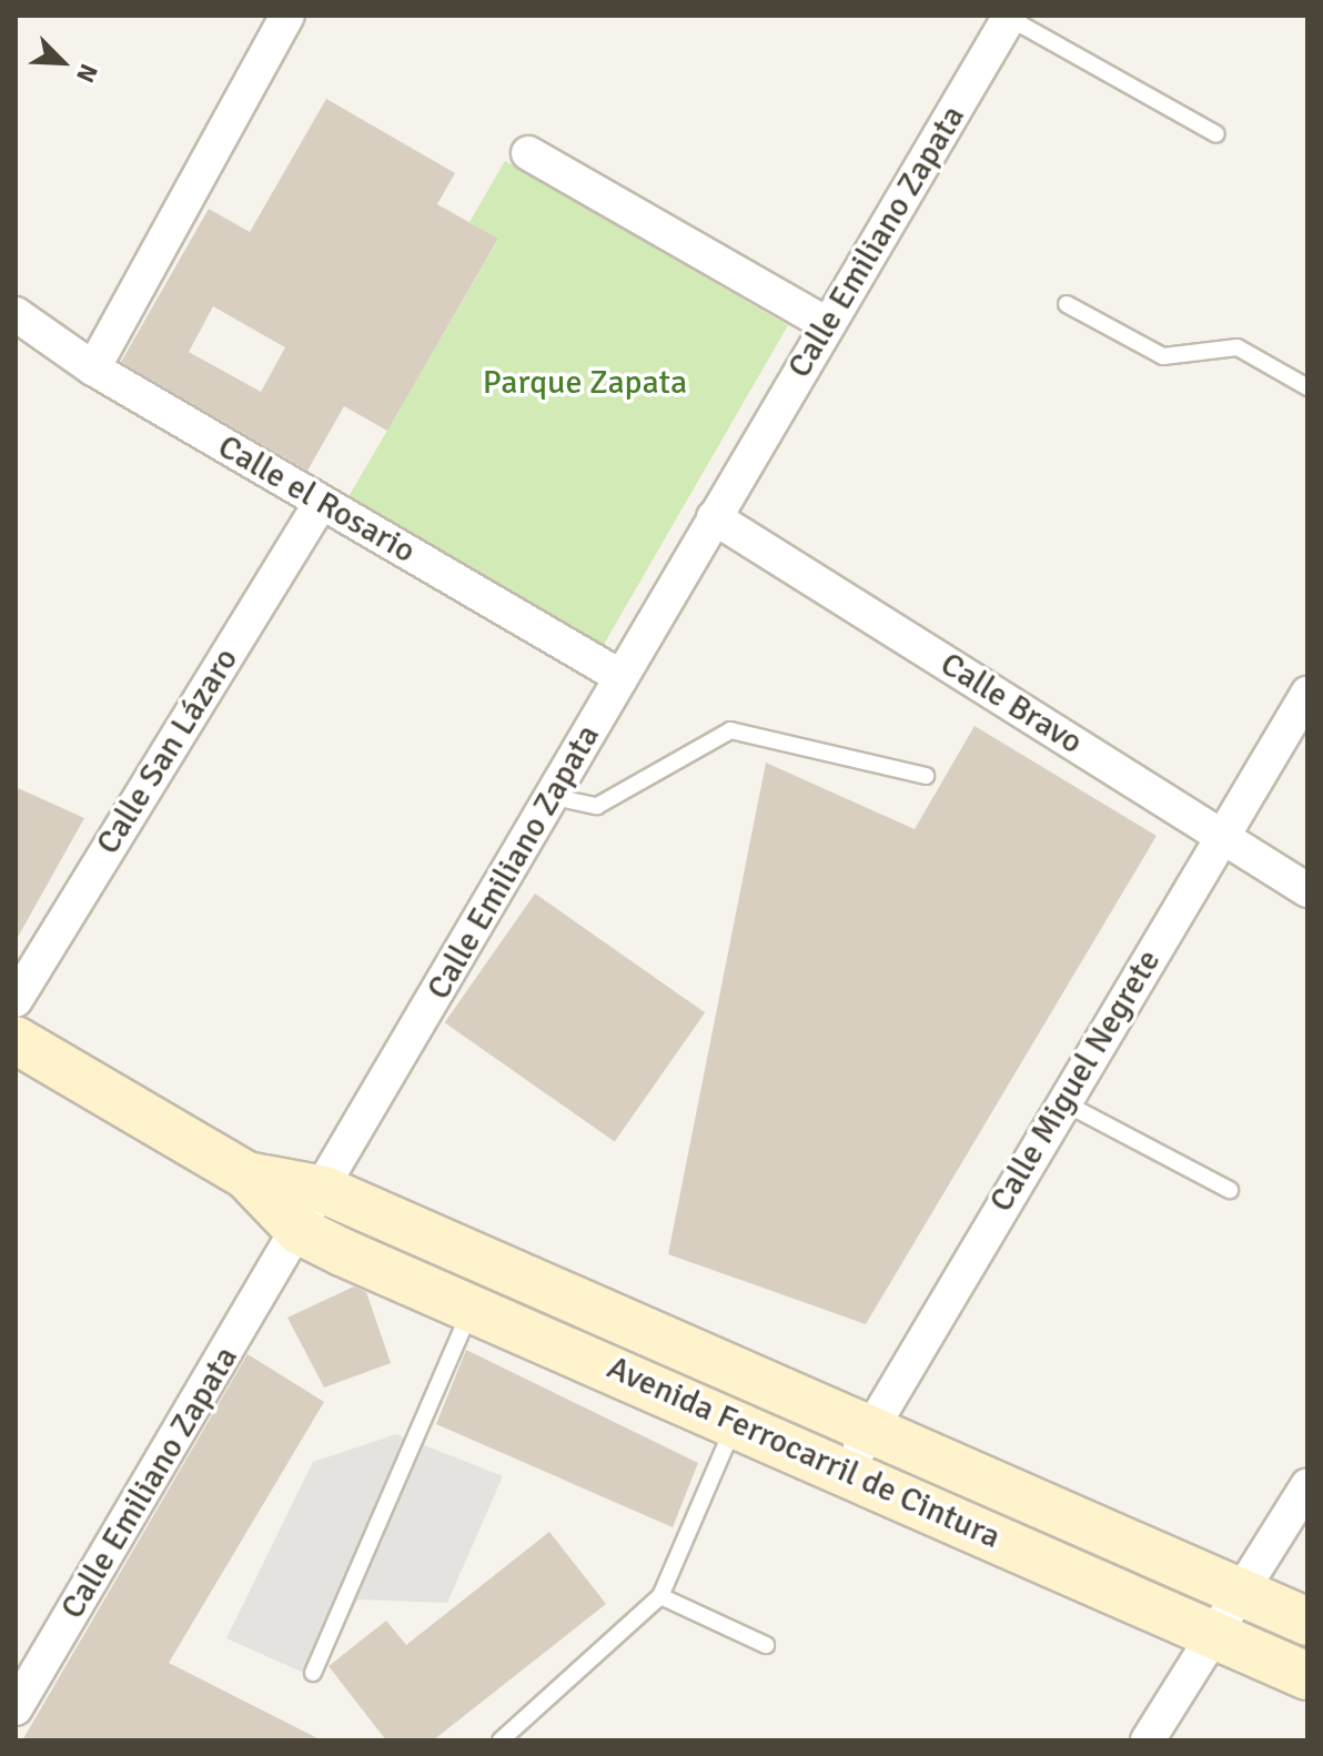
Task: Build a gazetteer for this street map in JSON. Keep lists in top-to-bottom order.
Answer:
{
  "streets": {
    "street": [
      "Calle Emiliano Zapata",
      "Calle el Rosario",
      "Calle Bravo",
      "Calle San Lázaro",
      "Calle Miguel Negrete",
      "Avenida Ferrocarril de Cintura"
    ]
  },
  "crossings": [
    ["Calle Emiliano Zapata", "Calle el Rosario"],
    ["Calle Emiliano Zapata", "Calle Bravo"],
    ["Calle Emiliano Zapata", "Avenida Ferrocarril de Cintura"],
    ["Calle el Rosario", "Calle San Lázaro"],
    ["Calle Bravo", "Calle Miguel Negrete"],
    ["Calle Miguel Negrete", "Avenida Ferrocarril de Cintura"]
  ],
  "parks": ["Parque Zapata"],
  "north": "bottom right"
}
